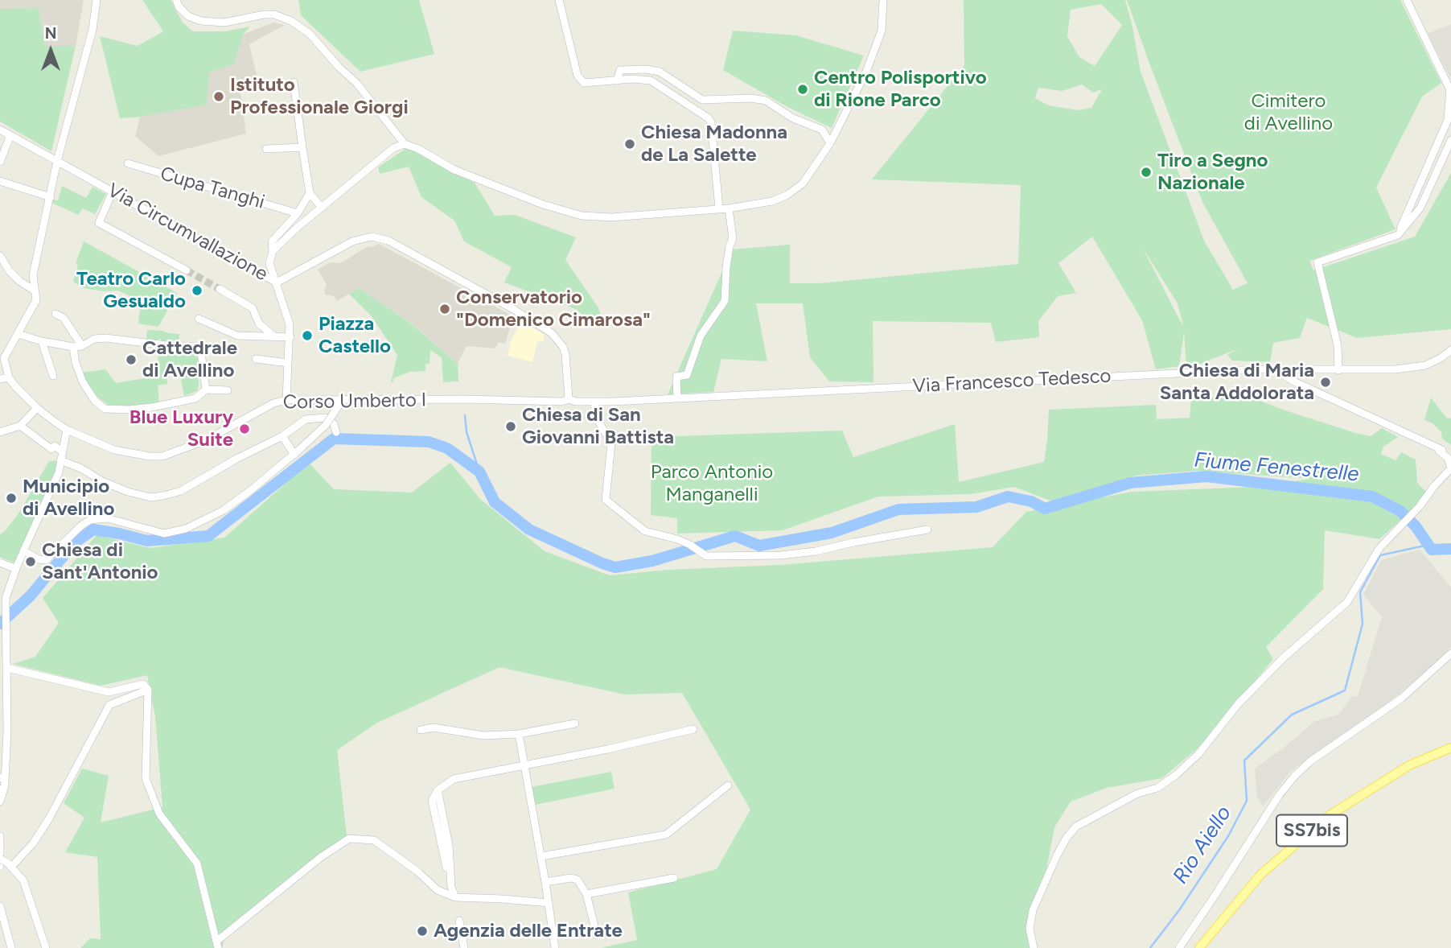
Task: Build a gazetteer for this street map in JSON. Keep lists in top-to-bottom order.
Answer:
{
  "streets": {
    "main road": ["SS7bis"],
    "street": [
      "Cupa Tanghi",
      "Via Circumvallazione",
      "Via Francesco Tedesco",
      "Corso Umberto I"
    ]
  },
  "crossings": [
    ["Via Circumvallazione", "Via Francesco Tedesco"],
    ["Via Circumvallazione", "Corso Umberto I"],
    ["Via Francesco Tedesco", "Corso Umberto I"]
  ],
  "water": ["Fiume Fenestrelle", "Rio Aiello"],
  "parks": ["Cimitero di Avellino", "Parco Antonio Manganelli"],
  "places": [
    "Centro Polisportivo di Rione Parco",
    "Istituto Professionale Giorgi",
    "Chiesa Madonna de La Salette",
    "Tiro a Segno Nazionale",
    "Teatro Carlo Gesualdo",
    "Conservatorio \"Domenico Cimarosa\"",
    "Piazza Castello",
    "Cattedrale di Avellino",
    "Chiesa di Maria Santa Addolorata",
    "Chiesa di San Giovanni Battista",
    "Blue Luxury Suite",
    "Municipio di Avellino",
    "Chiesa di Sant'Antonio",
    "Agenzia delle Entrate"
  ],
  "north": "top"
}
